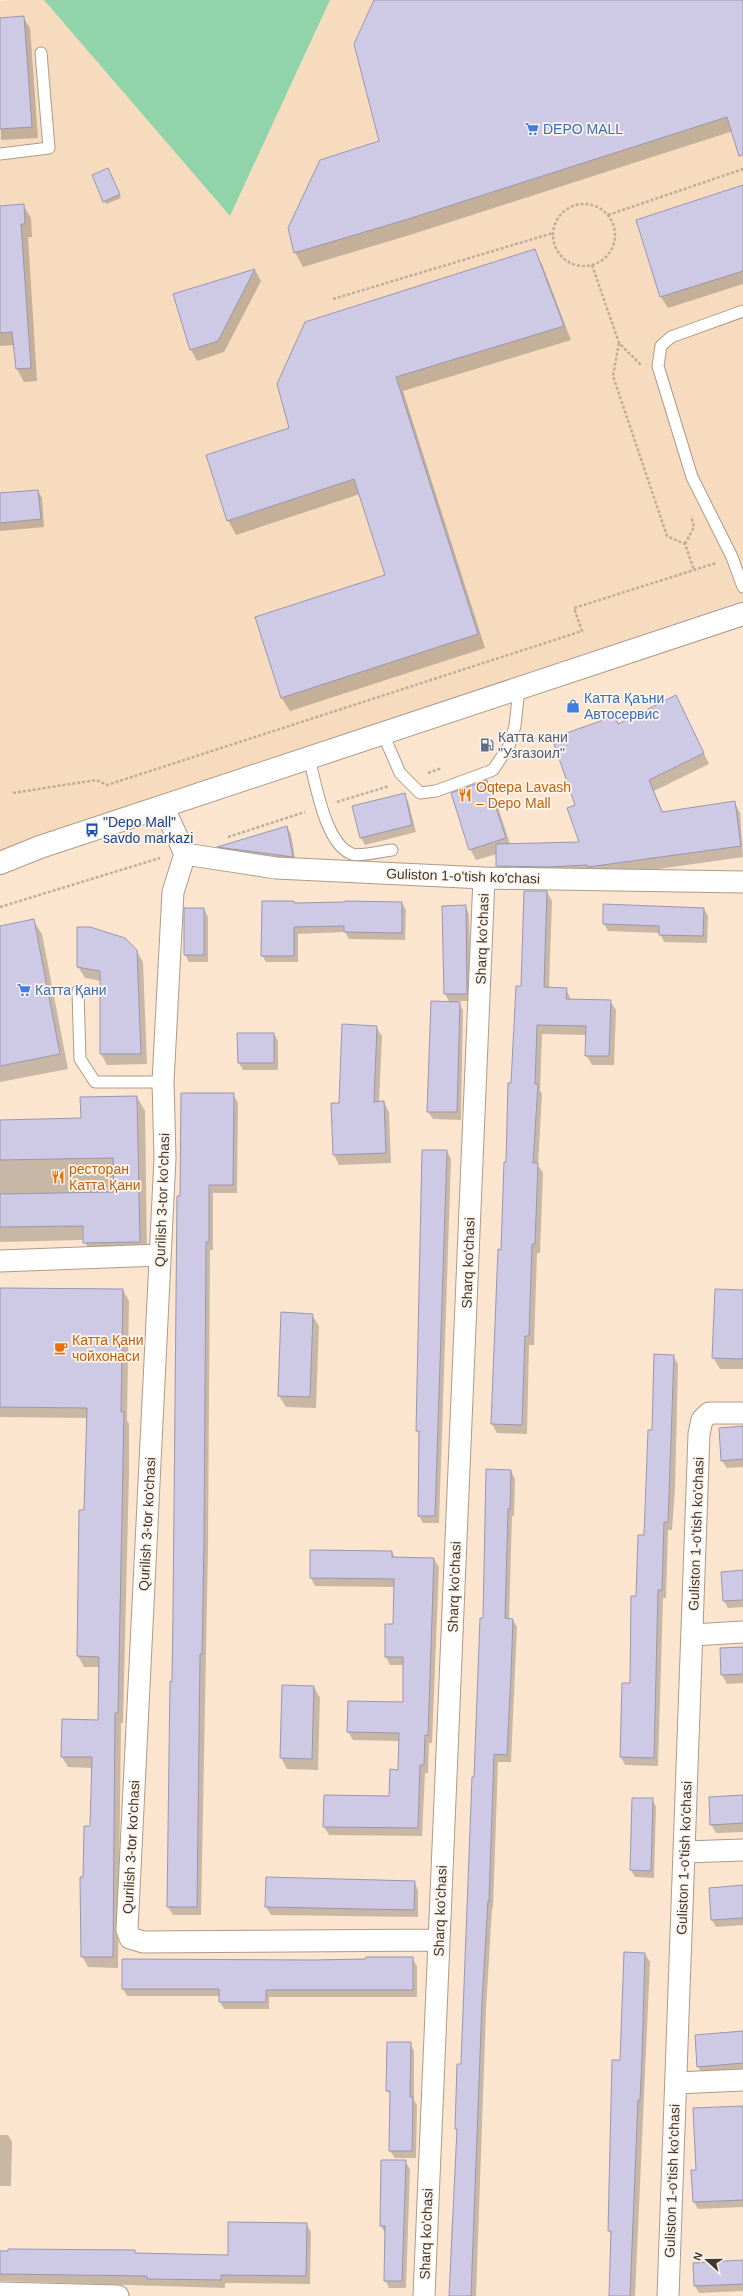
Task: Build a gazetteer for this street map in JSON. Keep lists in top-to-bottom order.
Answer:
{
  "streets": {
    "street": ["Guliston 1-o'tish ko'chasi", "Sharq ko'chasi", "Qurilish 3-tor ko'chasi"]
  },
  "crossings": [
    ["Guliston 1-o'tish ko'chasi", "Sharq ko'chasi"],
    ["Guliston 1-o'tish ko'chasi", "Qurilish 3-tor ko'chasi"],
    ["Sharq ko'chasi", "Qurilish 3-tor ko'chasi"]
  ],
  "places": {
    "supermarket": ["DEPO MALL", "Катта Қани"],
    "shop": ["Катта Қаъни Автосервис"],
    "fuel station": ["Катта кани \"Узгазоил\""],
    "restaurant": ["Oqtepa Lavash – Depo Mall", "ресторан Катта Қани"],
    "bus stop": ["\"Depo Mall\" savdo markazi"],
    "cafe": ["Катта Қани чойхонаси"]
  },
  "north": "left"
}
